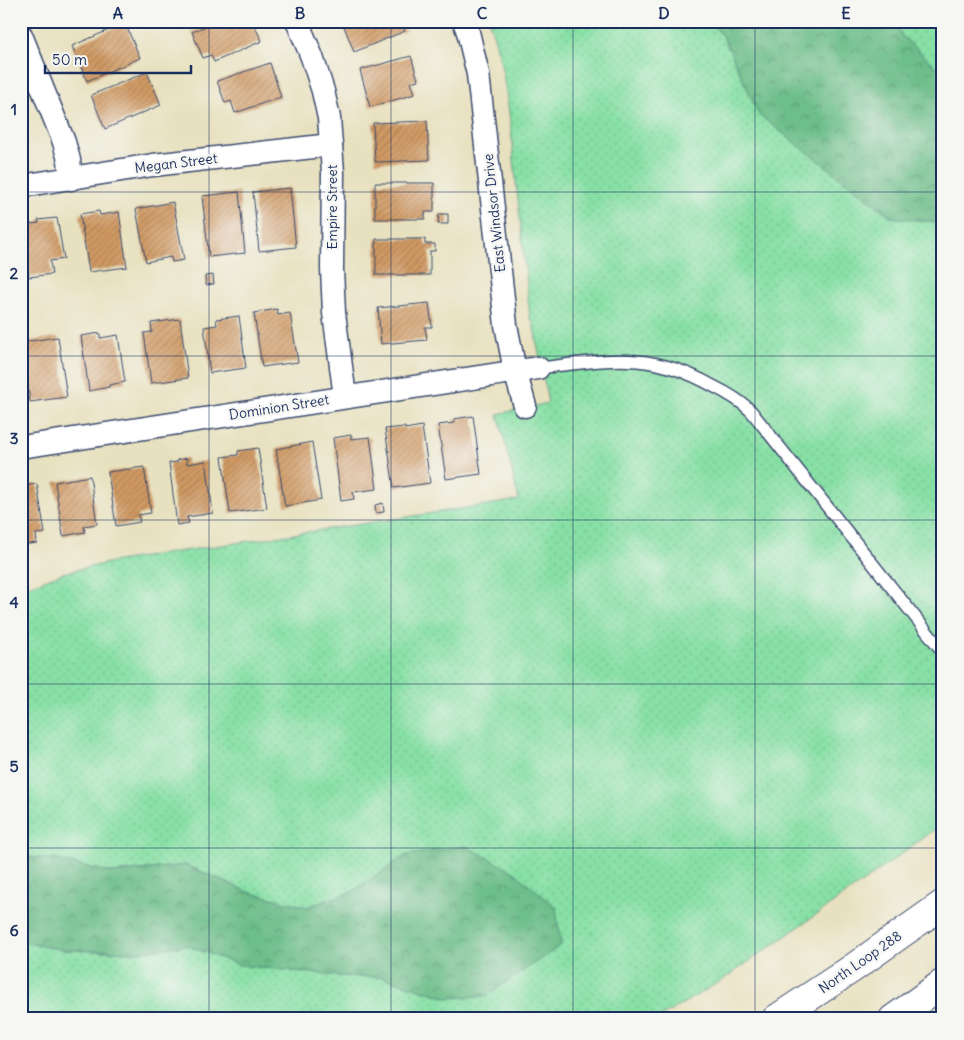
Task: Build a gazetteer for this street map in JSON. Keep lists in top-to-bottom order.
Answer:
{
  "streets": {
    "highway": ["North Loop 288"],
    "street": [
      "Megan Street",
      "Empire Street",
      "East Windsor Drive",
      "Dominion Street"
    ]
  },
  "crossings": [
    ["Megan Street", "Empire Street"],
    ["Empire Street", "Dominion Street"],
    ["East Windsor Drive", "Dominion Street"]
  ],
  "scale_bar": "50 m",
  "grid": {
    "columns": [
      "A",
      "B",
      "C",
      "D",
      "E"
    ],
    "rows": [
      "1",
      "2",
      "3",
      "4",
      "5",
      "6"
    ]
  }
}
